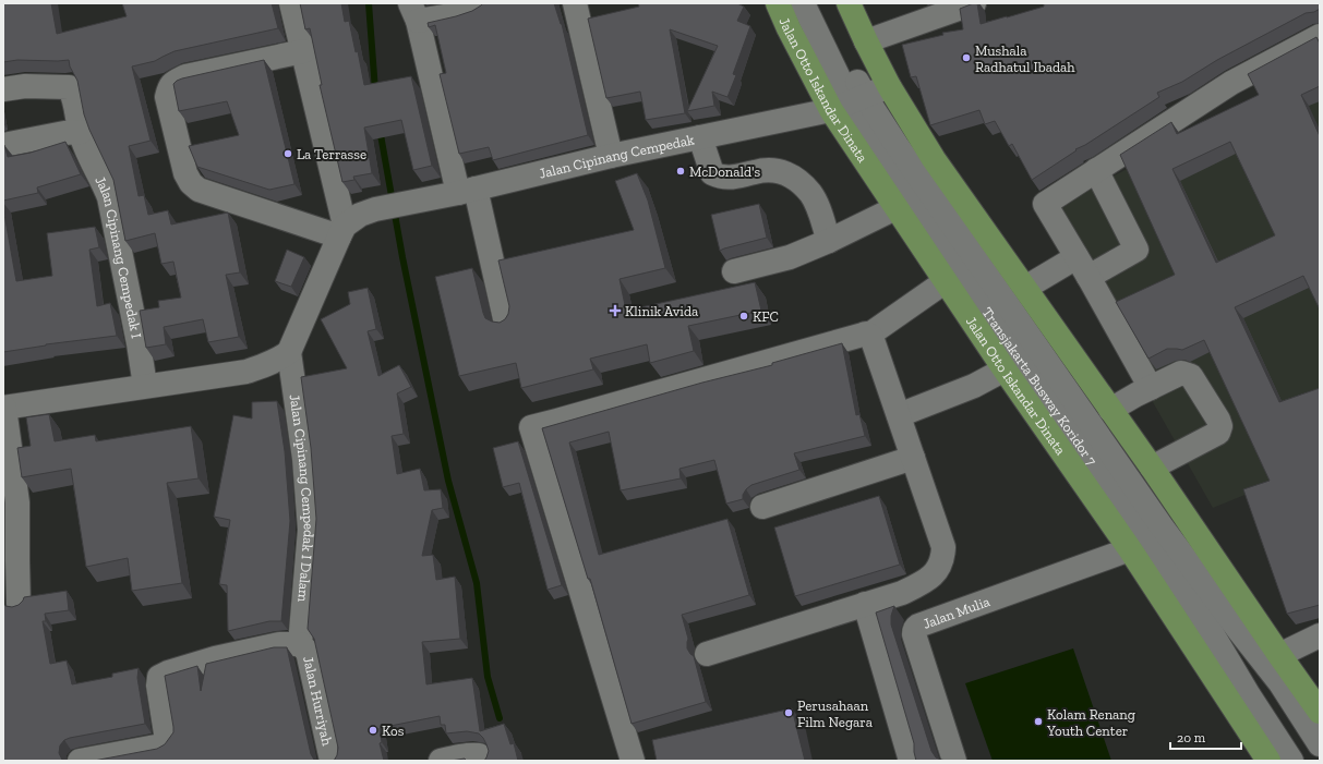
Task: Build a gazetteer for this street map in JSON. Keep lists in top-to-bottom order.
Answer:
{
  "streets": {
    "main road": ["Jalan Otto Iskandar Dinata"],
    "street": [
      "Jalan Cipinang Cempedak",
      "Jalan Cipinang Cempedak I",
      "Transjakarta Busway Koridor 7",
      "Jalan Cipinang Cempedak I Dalam",
      "Jalan Mulia",
      "Jalan Hurriyah"
    ]
  },
  "crossings": [
    ["Jalan Otto Iskandar Dinata", "Jalan Cipinang Cempedak"],
    ["Jalan Otto Iskandar Dinata", "Transjakarta Busway Koridor 7"],
    ["Jalan Otto Iskandar Dinata", "Jalan Mulia"],
    ["Jalan Cipinang Cempedak", "Transjakarta Busway Koridor 7"],
    ["Jalan Cipinang Cempedak I Dalam", "Jalan Hurriyah"]
  ],
  "places": {
    "other": [
      "Mushala Radhatul Ibadah",
      "La Terrasse",
      "McDonald's",
      "KFC",
      "Perusahaan Film Negara",
      "Kolam Renang Youth Center",
      "Kos"
    ],
    "health": ["Klinik Avida"]
  },
  "scale_bar": "20 m"
}
